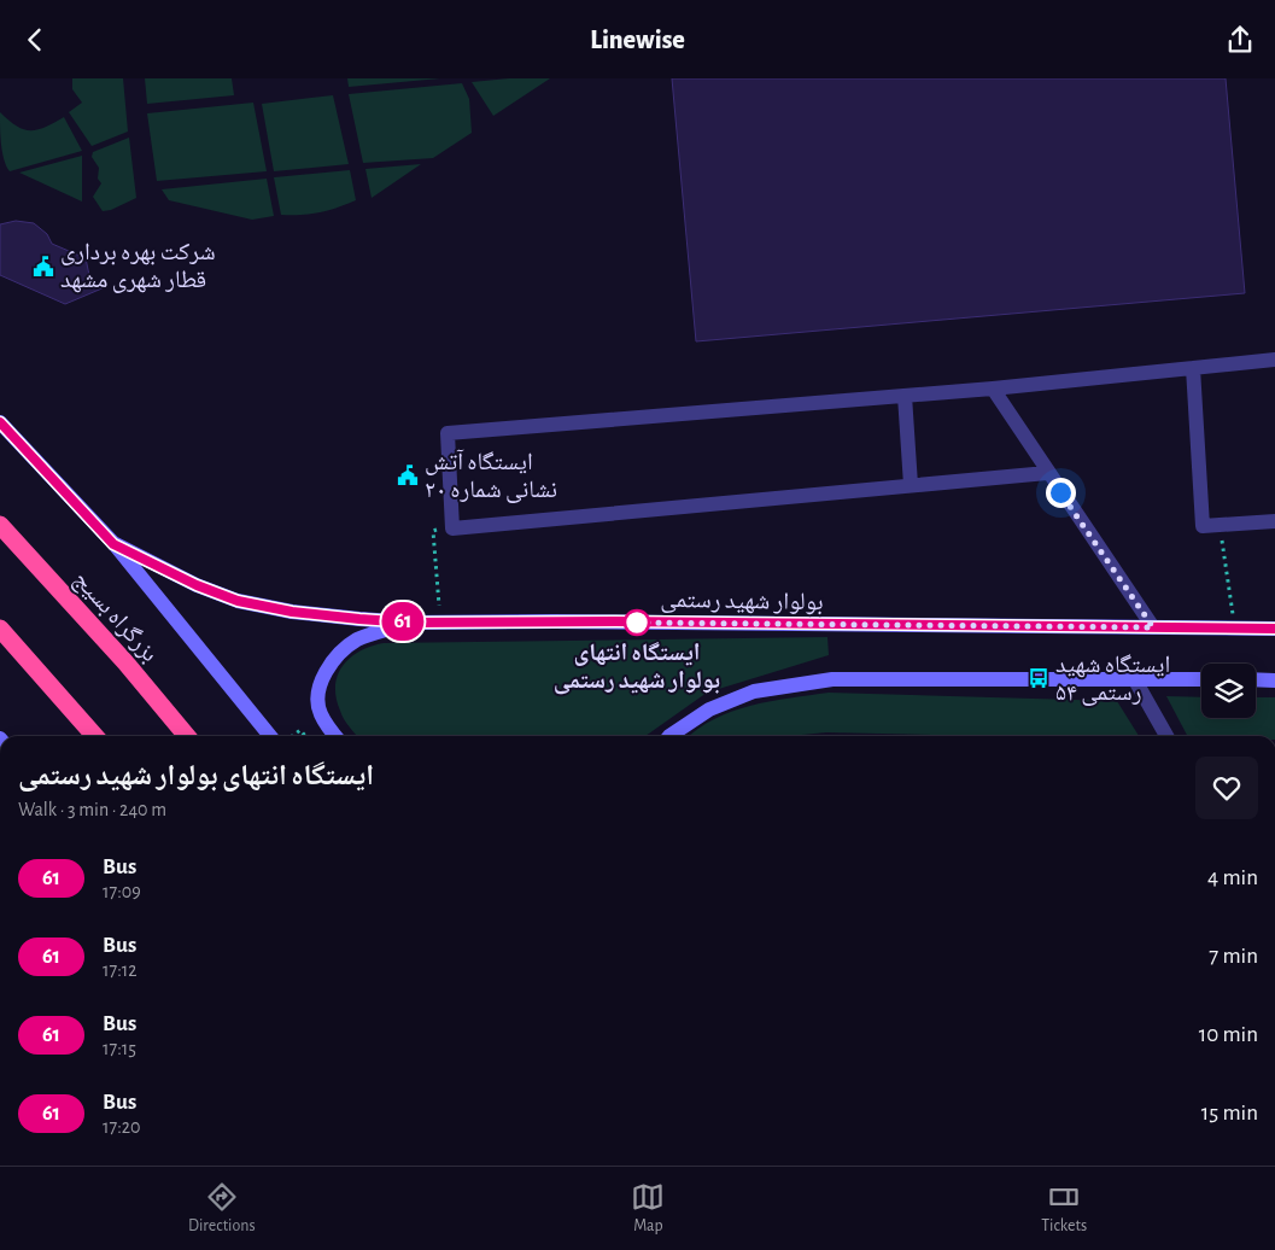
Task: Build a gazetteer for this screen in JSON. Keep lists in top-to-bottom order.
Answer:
{
  "streets": {
    "highway": ["بزرگراه بسیج"],
    "main road": ["بولوار شهید رستمی"]
  },
  "places": {
    "public building": ["شرکت بهره برداری قطار شهری مشهد", "ایستگاه آتش نشانی شماره ۲۰"],
    "other": ["ایستگاه انتهای بولوار شهید رستمی"],
    "bus stop": ["ایستگاه شهید رستمی ۵۴"]
  },
  "lines": ["bus line 61"],
  "page": {
    "header": "Linewise",
    "on_map": "61",
    "heading": ["ایستگاه انتهای بولوار شهید رستمی", "Walk · 3 min · 240 m"],
    "list": [
      {
        "mark": "61",
        "name": "Bus",
        "note": "17:09",
        "value": "4 min"
      },
      {
        "mark": "61",
        "name": "Bus",
        "note": "17:12",
        "value": "7 min"
      },
      {
        "mark": "61",
        "name": "Bus",
        "note": "17:15",
        "value": "10 min"
      },
      {
        "mark": "61",
        "name": "Bus",
        "note": "17:20",
        "value": "15 min"
      }
    ],
    "tabs": ["Directions", "Map", "Tickets"]
  }
}
